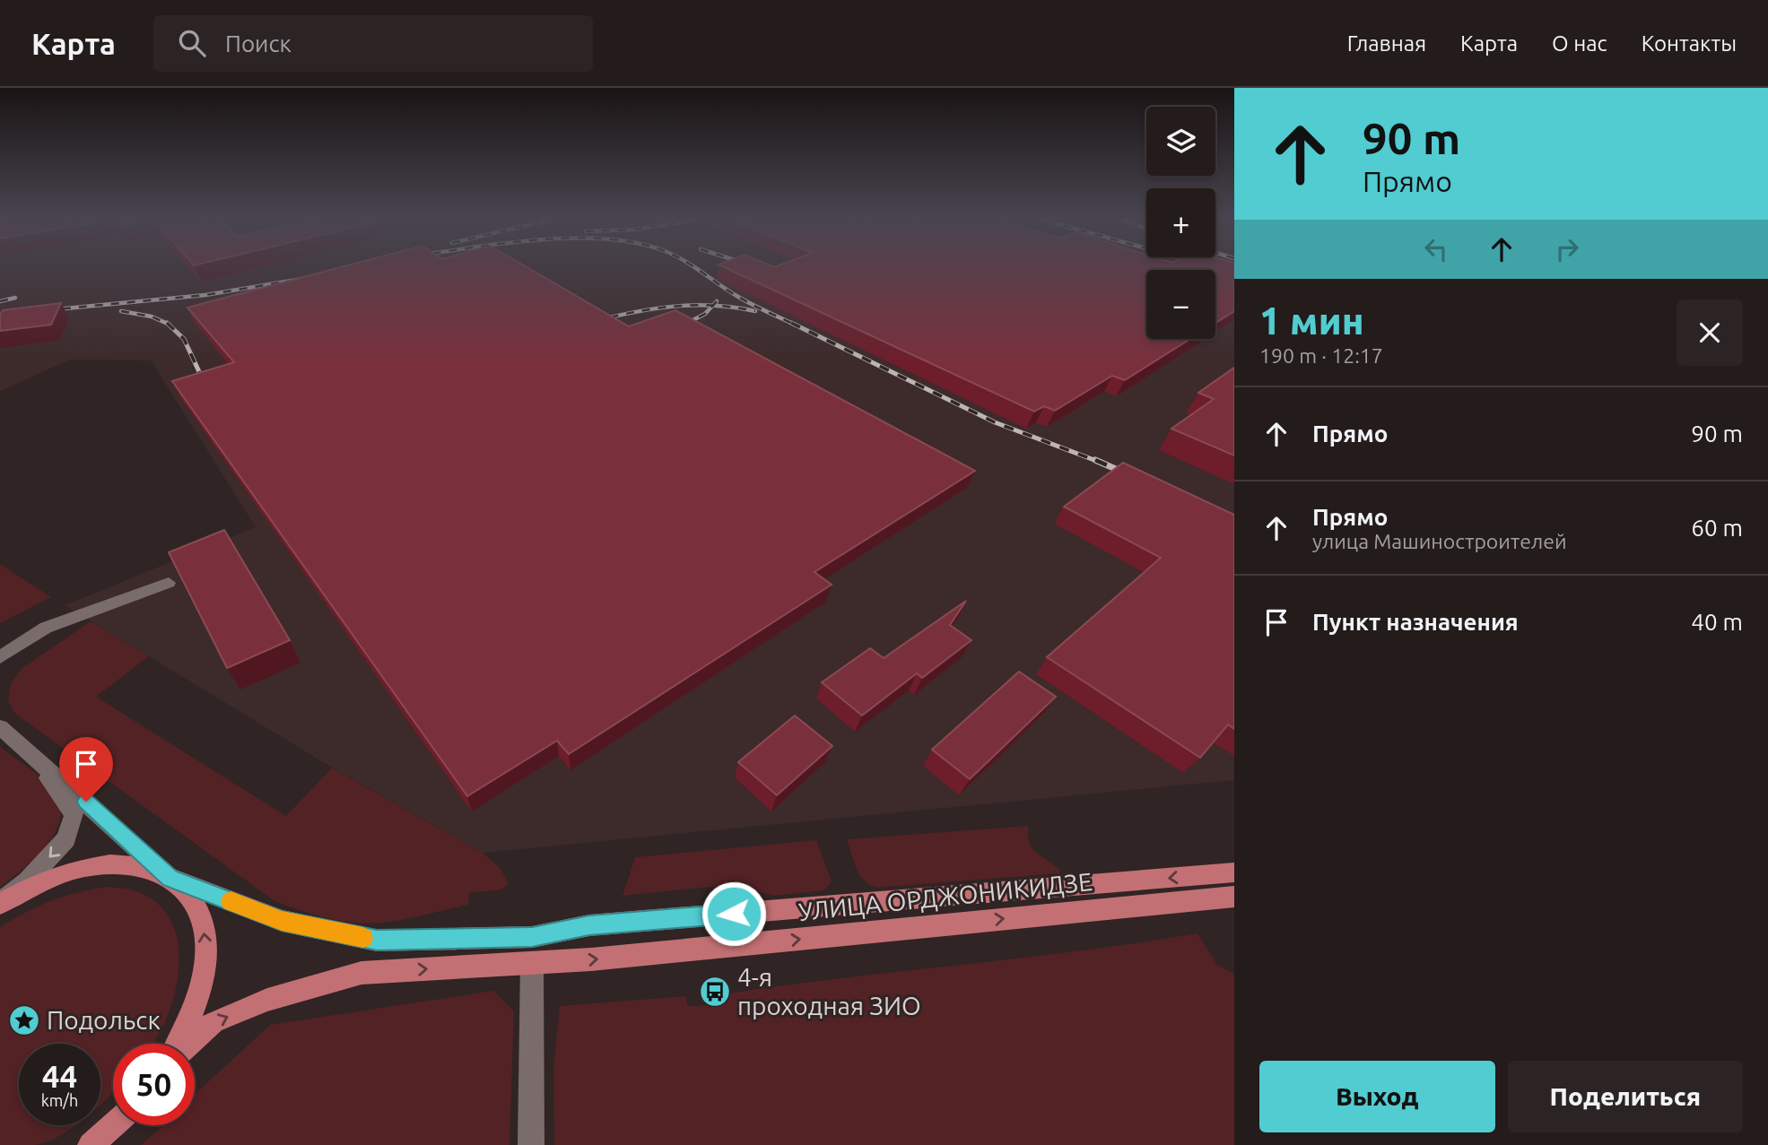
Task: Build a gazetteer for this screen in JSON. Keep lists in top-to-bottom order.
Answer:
{
  "streets": {
    "main road": ["УЛИЦА ОРДЖОНИКИДЗЕ"]
  },
  "places": {
    "bus stop": ["4-я проходная ЗИО"],
    "place": ["Подольск"]
  },
  "page": {
    "header": "Карта",
    "search": "Поиск",
    "nav": [
      "Главная",
      "Карта",
      "О нас",
      "Контакты"
    ],
    "turn": ["90 m", "Прямо"],
    "map_buttons": ["+", "−"],
    "heading": ["1 мин", "190 m · 12:17"],
    "list": [
      {
        "name": "Прямо",
        "value": "90 m"
      },
      {
        "name": "Прямо",
        "note": "улица Машиностроителей",
        "value": "60 m"
      },
      {
        "name": "Пункт назначения",
        "value": "40 m"
      }
    ],
    "speed": "44 km/h",
    "limit": "50",
    "buttons": ["Выход", "Поделиться"]
  }
}
